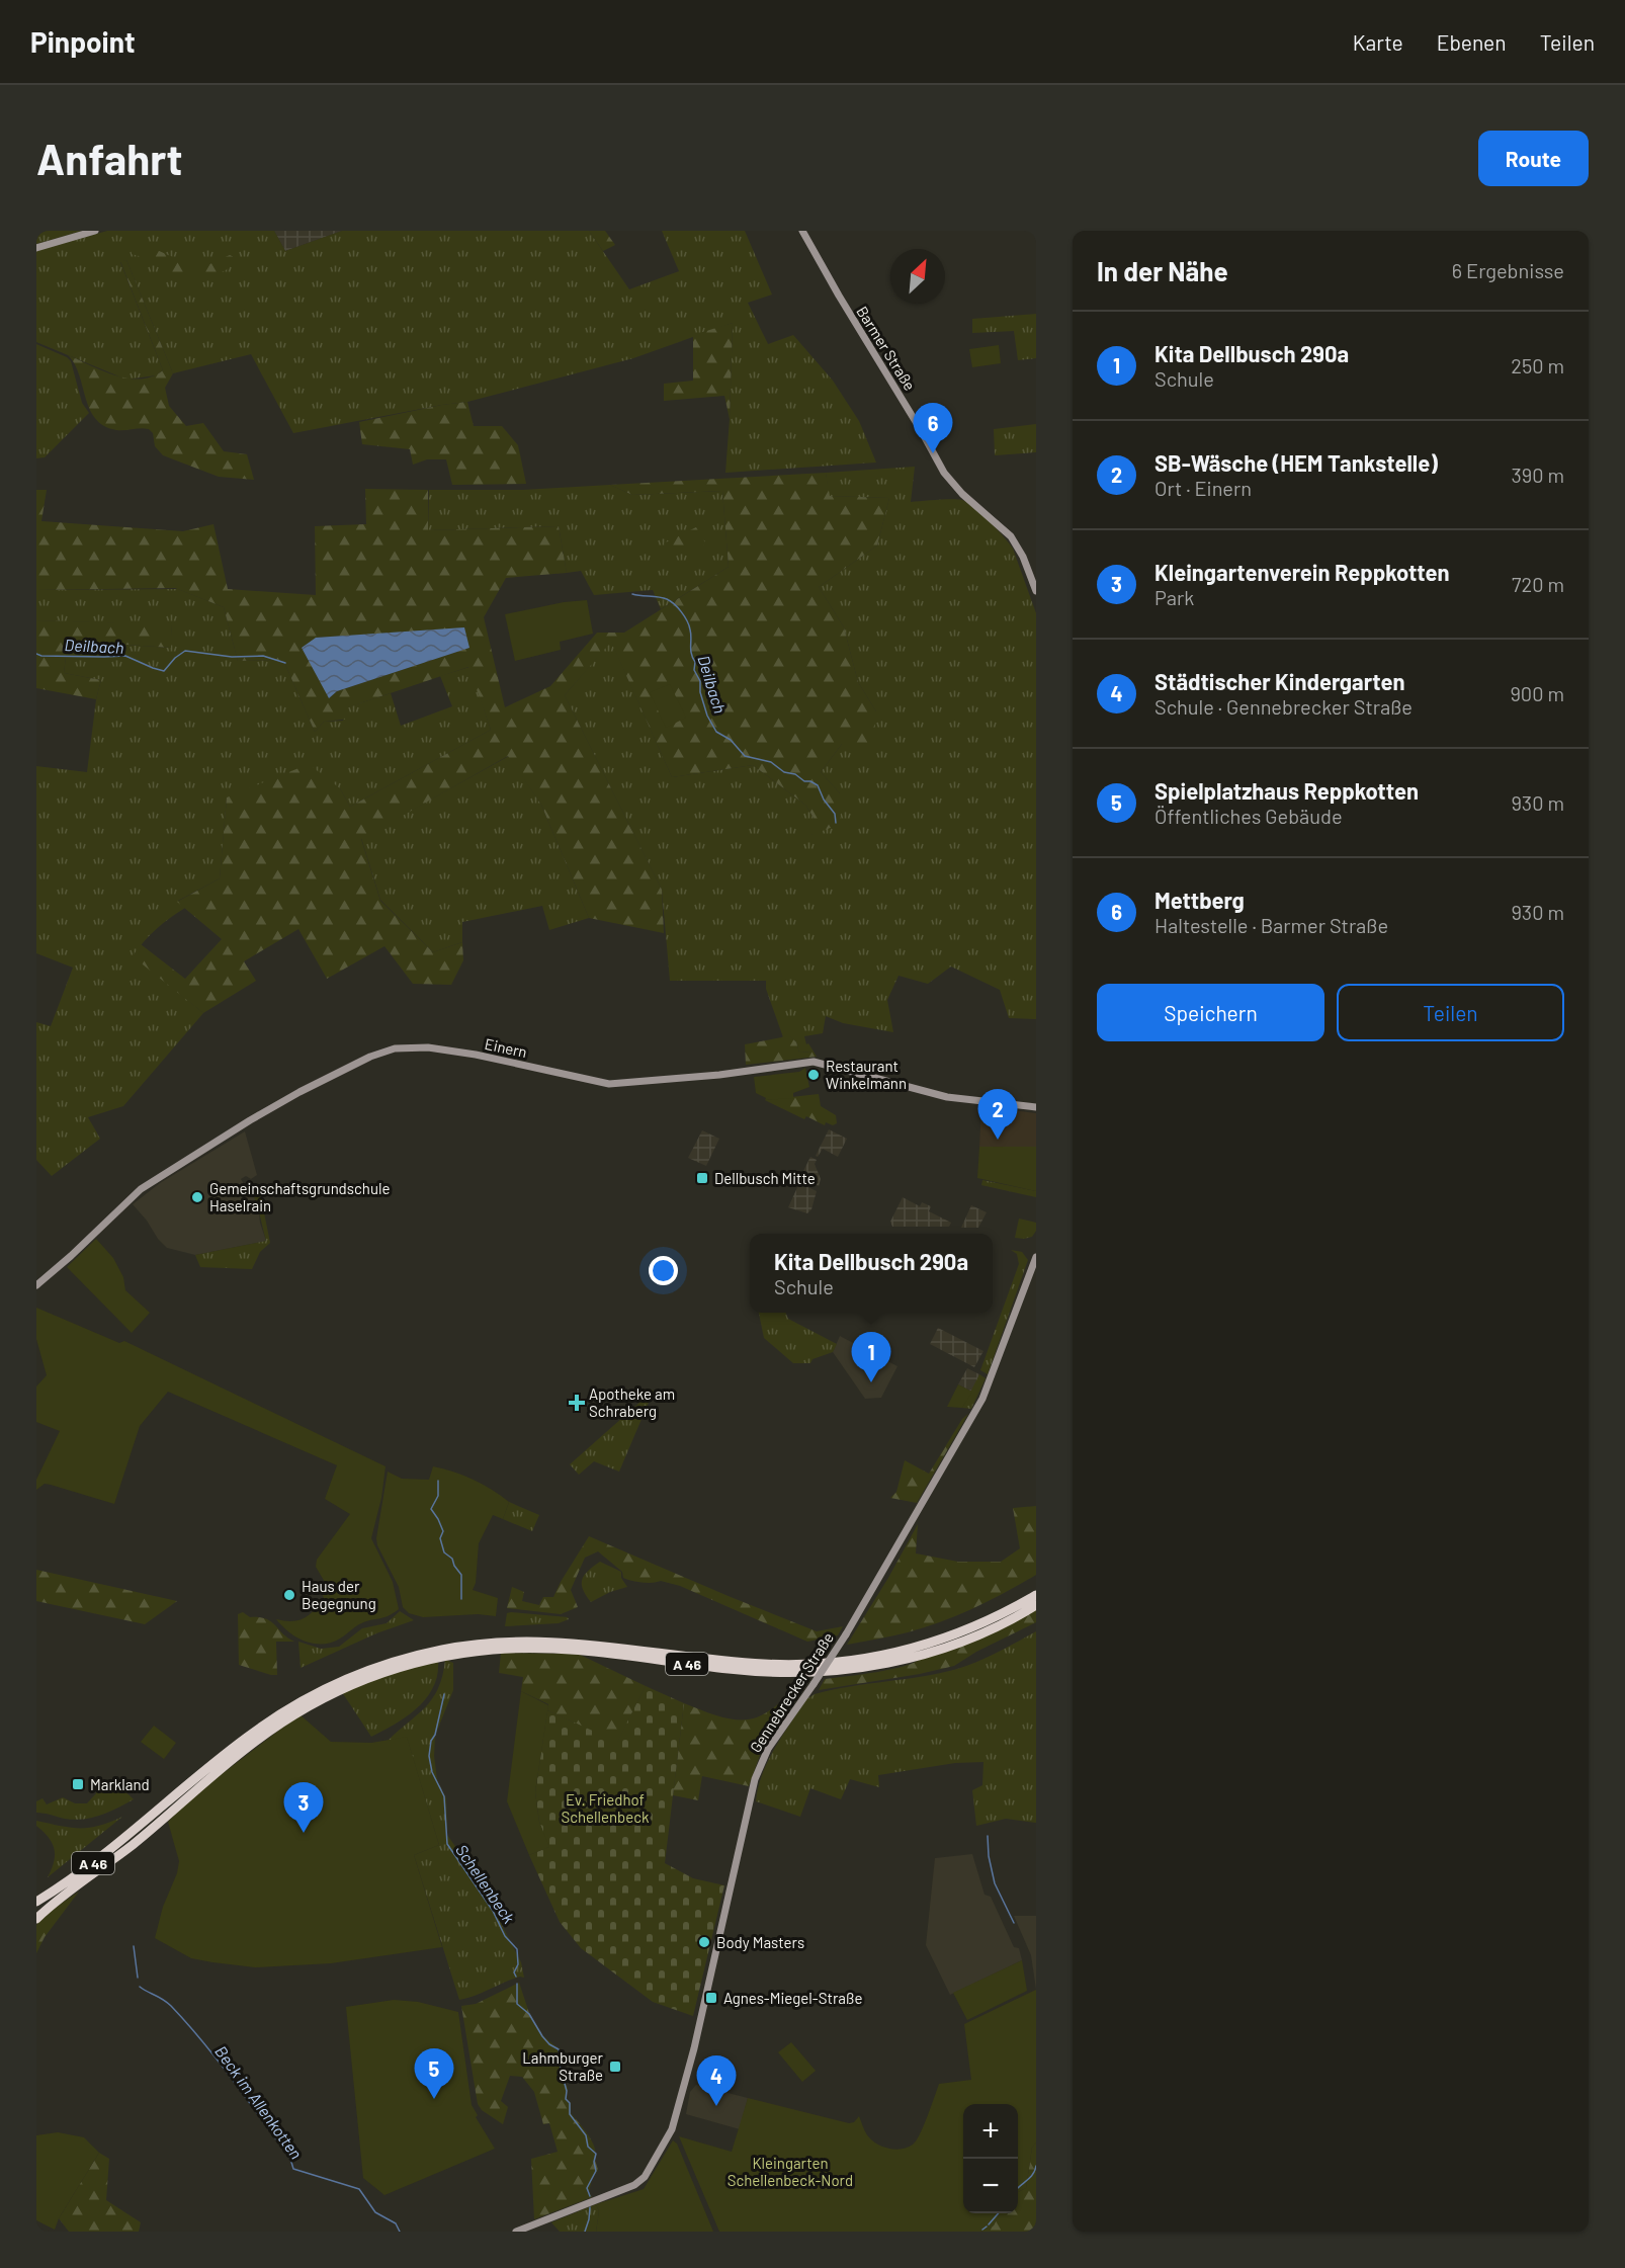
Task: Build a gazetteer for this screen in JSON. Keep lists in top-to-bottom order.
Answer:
{
  "streets": {
    "highway": ["A 46"],
    "main road": ["Barmer Straße", "Einern", "Gennebrecker Straße"]
  },
  "water": ["Deilbach", "Schellenbeck", "Beck im Allenkotten"],
  "parks": ["Ev. Friedhof Schellenbeck", "Kleingarten Schellenbeck-Nord"],
  "places": {
    "other": [
      "Restaurant Winkelmann",
      "Gemeinschaftsgrundschule Haselrain",
      "Haus der Begegnung",
      "Body Masters"
    ],
    "transit": [
      "Dellbusch Mitte",
      "Markland",
      "Agnes-Miegel-Straße",
      "Lahmburger Straße"
    ],
    "health": ["Apotheke am Schraberg"]
  },
  "north": "top right",
  "page": {
    "header": "Pinpoint",
    "nav": ["Karte", "Ebenen", "Teilen"],
    "buttons": [
      "Route",
      ["Speichern", "Teilen"]
    ],
    "title": "Anfahrt",
    "heading": ["In der Nähe", "6 Ergebnisse"],
    "list": [
      {
        "mark": "1",
        "name": "Kita Dellbusch 290a",
        "note": "Schule",
        "value": "250 m"
      },
      {
        "mark": "2",
        "name": "SB-Wäsche (HEM Tankstelle)",
        "note": "Ort · Einern",
        "value": "390 m"
      },
      {
        "mark": "3",
        "name": "Kleingartenverein Reppkotten",
        "note": "Park",
        "value": "720 m"
      },
      {
        "mark": "4",
        "name": "Städtischer Kindergarten",
        "note": "Schule · Gennebrecker Straße",
        "value": "900 m"
      },
      {
        "mark": "5",
        "name": "Spielplatzhaus Reppkotten",
        "note": "Öffentliches Gebäude",
        "value": "930 m"
      },
      {
        "mark": "6",
        "name": "Mettberg",
        "note": "Haltestelle · Barmer Straße",
        "value": "930 m"
      }
    ],
    "pins": [
      "6",
      "2",
      "1",
      "3",
      "5",
      "4"
    ],
    "popup": ["Kita Dellbusch 290a", "Schule"],
    "map_buttons": ["+", "−"]
  }
}
